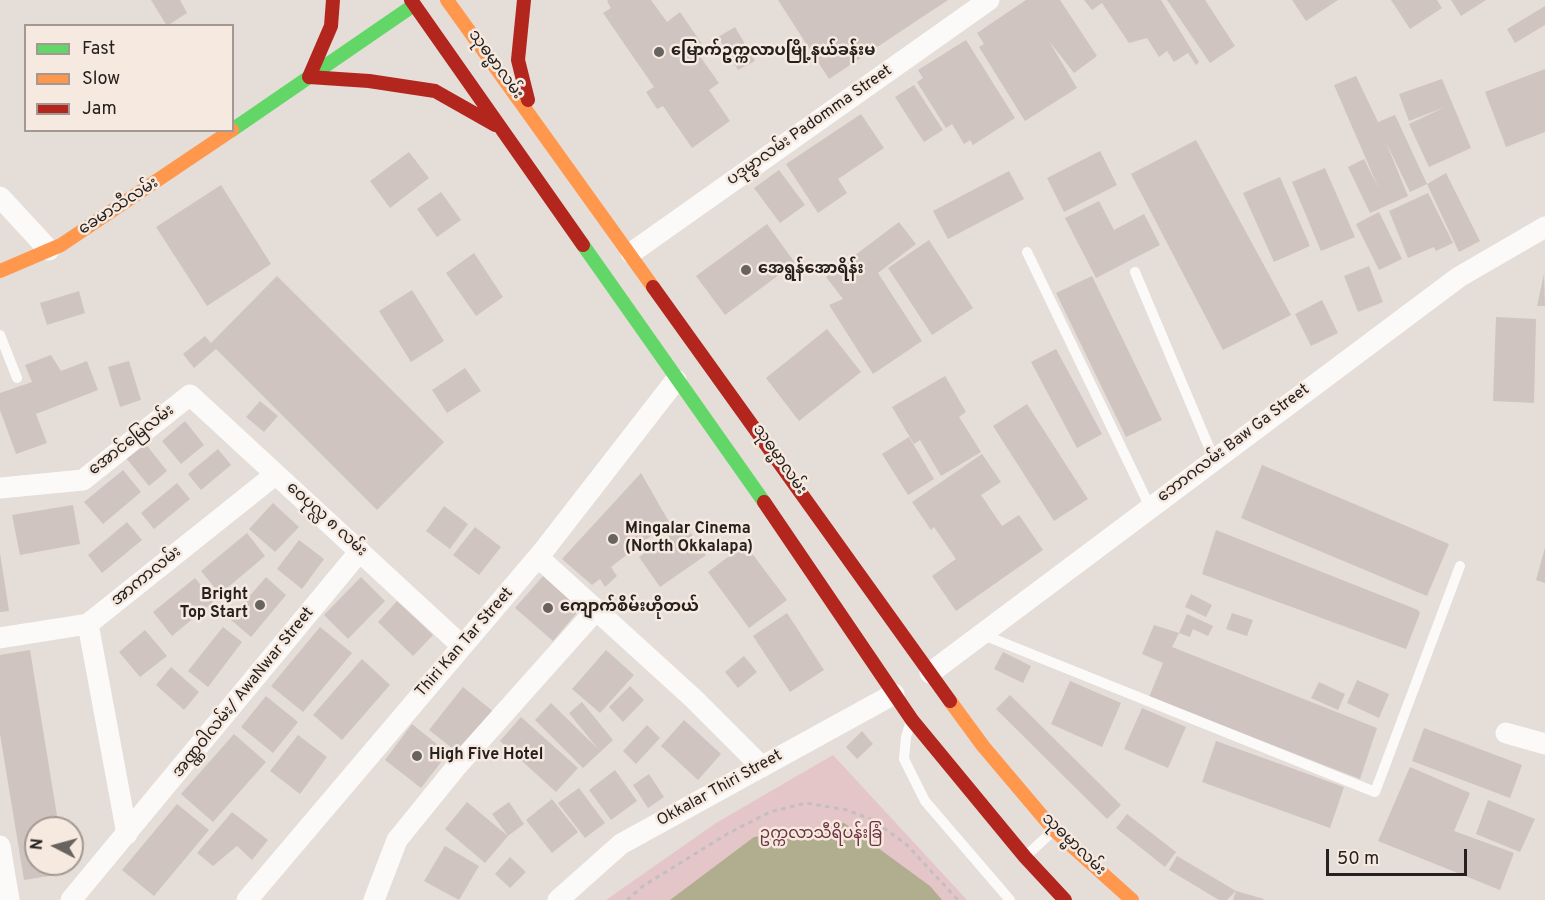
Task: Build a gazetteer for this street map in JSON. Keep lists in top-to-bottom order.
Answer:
{
  "streets": {
    "main road": ["သုဓမ္မာလမ်း", "ခေမာသီလမ်း"],
    "street": [
      "ပဒုမ္မာလမ်း Padomma Street",
      "အောင်မြေလမ်း",
      "ဘောဂလမ်း Baw Ga Street",
      "ဝေပုလ္လ ၈ လမ်း",
      "အာကာလမ်း",
      "Thiri Kan Tar Street",
      "အဏ္ဏဝါလမ်း/ AwaNwar Street",
      "Okkalar Thiri Street"
    ]
  },
  "crossings": [
    ["သုဓမ္မာလမ်း", "ပဒုမ္မာလမ်း Padomma Street"],
    ["သုဓမ္မာလမ်း", "ခေမာသီလမ်း"],
    ["သုဓမ္မာလမ်း", "ဘောဂလမ်း Baw Ga Street"],
    ["သုဓမ္မာလမ်း", "Thiri Kan Tar Street"],
    ["သုဓမ္မာလမ်း", "Okkalar Thiri Street"],
    ["အောင်မြေလမ်း", "ဝေပုလ္လ ၈ လမ်း"],
    ["ဝေပုလ္လ ၈ လမ်း", "အာကာလမ်း"],
    ["ဝေပုလ္လ ၈ လမ်း", "Thiri Kan Tar Street"],
    ["ဝေပုလ္လ ၈ လမ်း", "အဏ္ဏဝါလမ်း/ AwaNwar Street"]
  ],
  "parks": ["ဥက္ကလာသီရိပန်းခြံ"],
  "places": [
    "မြောက်ဥက္ကလာပမြို့နယ်ခန်းမ",
    "အေရွန်အောရိန်း",
    "Mingalar Cinema (North Okkalapa)",
    "Bright Top Start",
    "ကျောက်စိမ်းဟိုတယ်",
    "High Five Hotel"
  ],
  "legend": ["Fast", "Slow", "Jam"],
  "scale_bar": "50 m",
  "north": "left"
}
